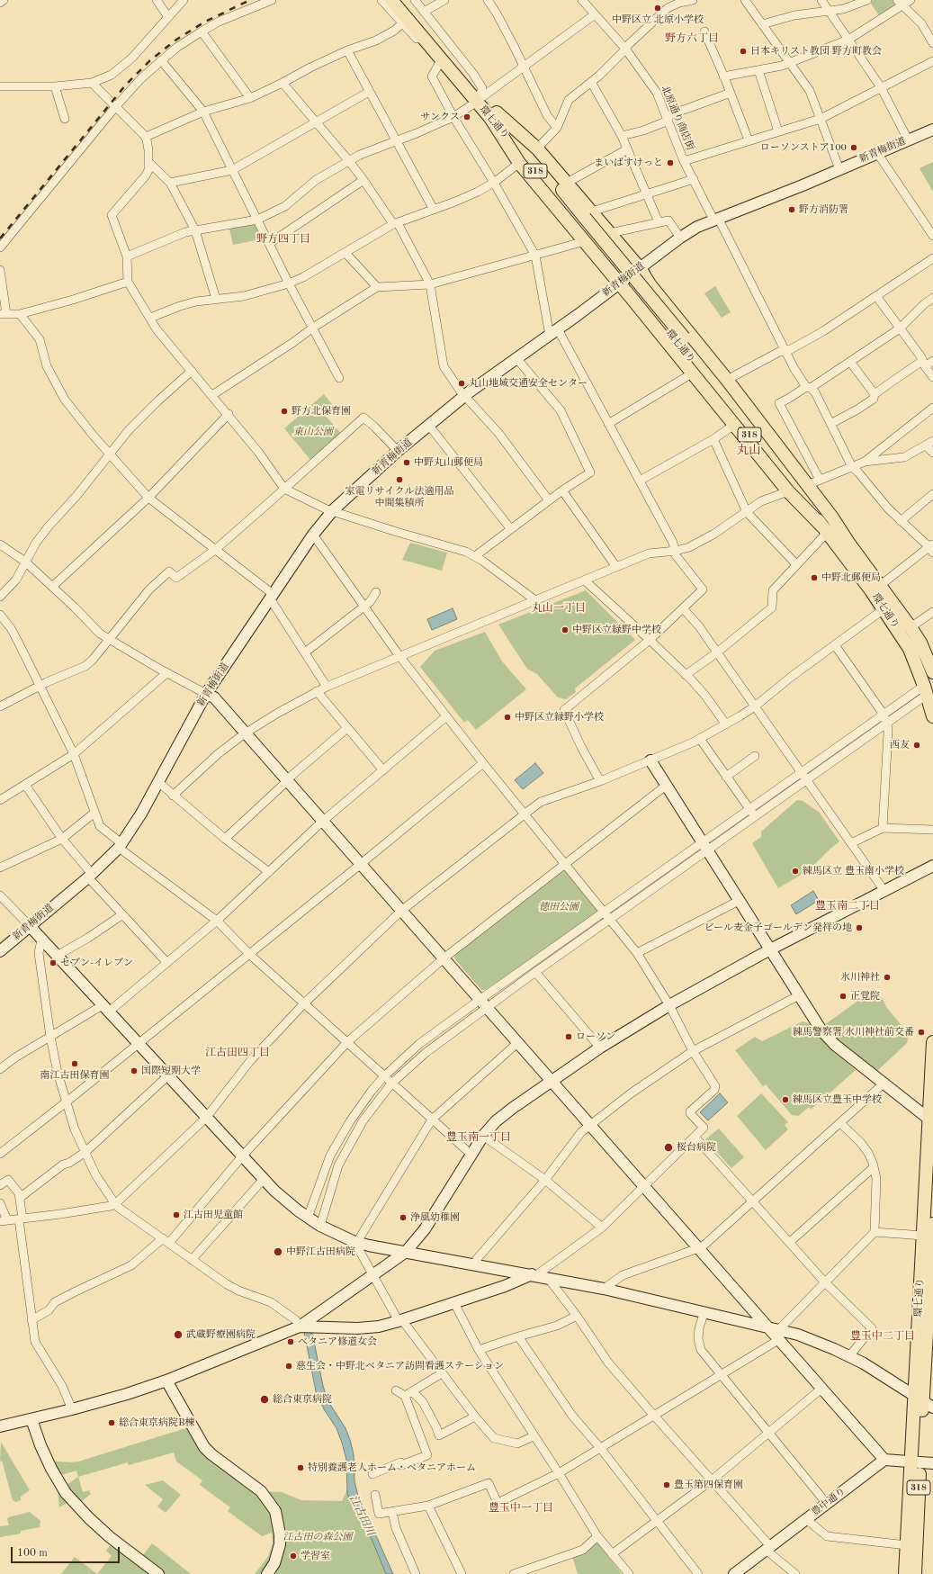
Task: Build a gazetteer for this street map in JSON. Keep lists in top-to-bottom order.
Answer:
{
  "streets": {
    "main road": ["環七通り", "318"],
    "street": ["北原通り商店街", "新青梅街道", "豊中通り"]
  },
  "crossings": [
    ["北原通り商店街", "新青梅街道"]
  ],
  "districts": [
    "野方六丁目",
    "野方四丁目",
    "丸山",
    "丸山一丁目",
    "豊玉南二丁目",
    "江古田四丁目",
    "豊玉南一丁目",
    "豊玉中二丁目",
    "豊玉中一丁目"
  ],
  "water": ["江古田川"],
  "parks": ["東山公園", "徳田公園", "江古田の森公園"],
  "places": [
    "中野区立 北原小学校",
    "日本キリスト教団 野方町教会",
    "サンクス",
    "ローソンストア100",
    "まいばすけっと",
    "野方消防署",
    "丸山地域交通安全センター",
    "野方北保育園",
    "中野丸山郵便局",
    "家電リサイクル法適用品 中間集積所",
    "中野北郵便局",
    "中野区立緑野中学校",
    "中野区立緑野小学校",
    "西友",
    "練馬区立 豊玉南小学校",
    "ビール麦金子ゴールデン発祥の地",
    "セブン-イレブン",
    "氷川神社",
    "正覚院",
    "練馬警察署 氷川神社前交番",
    "ローソン",
    "南江古田保育園",
    "国際短期大学",
    "練馬区立豊玉中学校",
    "桜台病院",
    "江古田児童館",
    "浄風幼稚園",
    "中野江古田病院",
    "武蔵野療園病院",
    "ベタニア修道女会",
    "慈生会・中野北ベタニア訪問看護ステーション",
    "総合東京病院",
    "総合東京病院B棟",
    "特別養護老人ホーム・ベタニアホーム",
    "豊玉第四保育園",
    "学習室"
  ],
  "scale_bar": "100 m"
}
